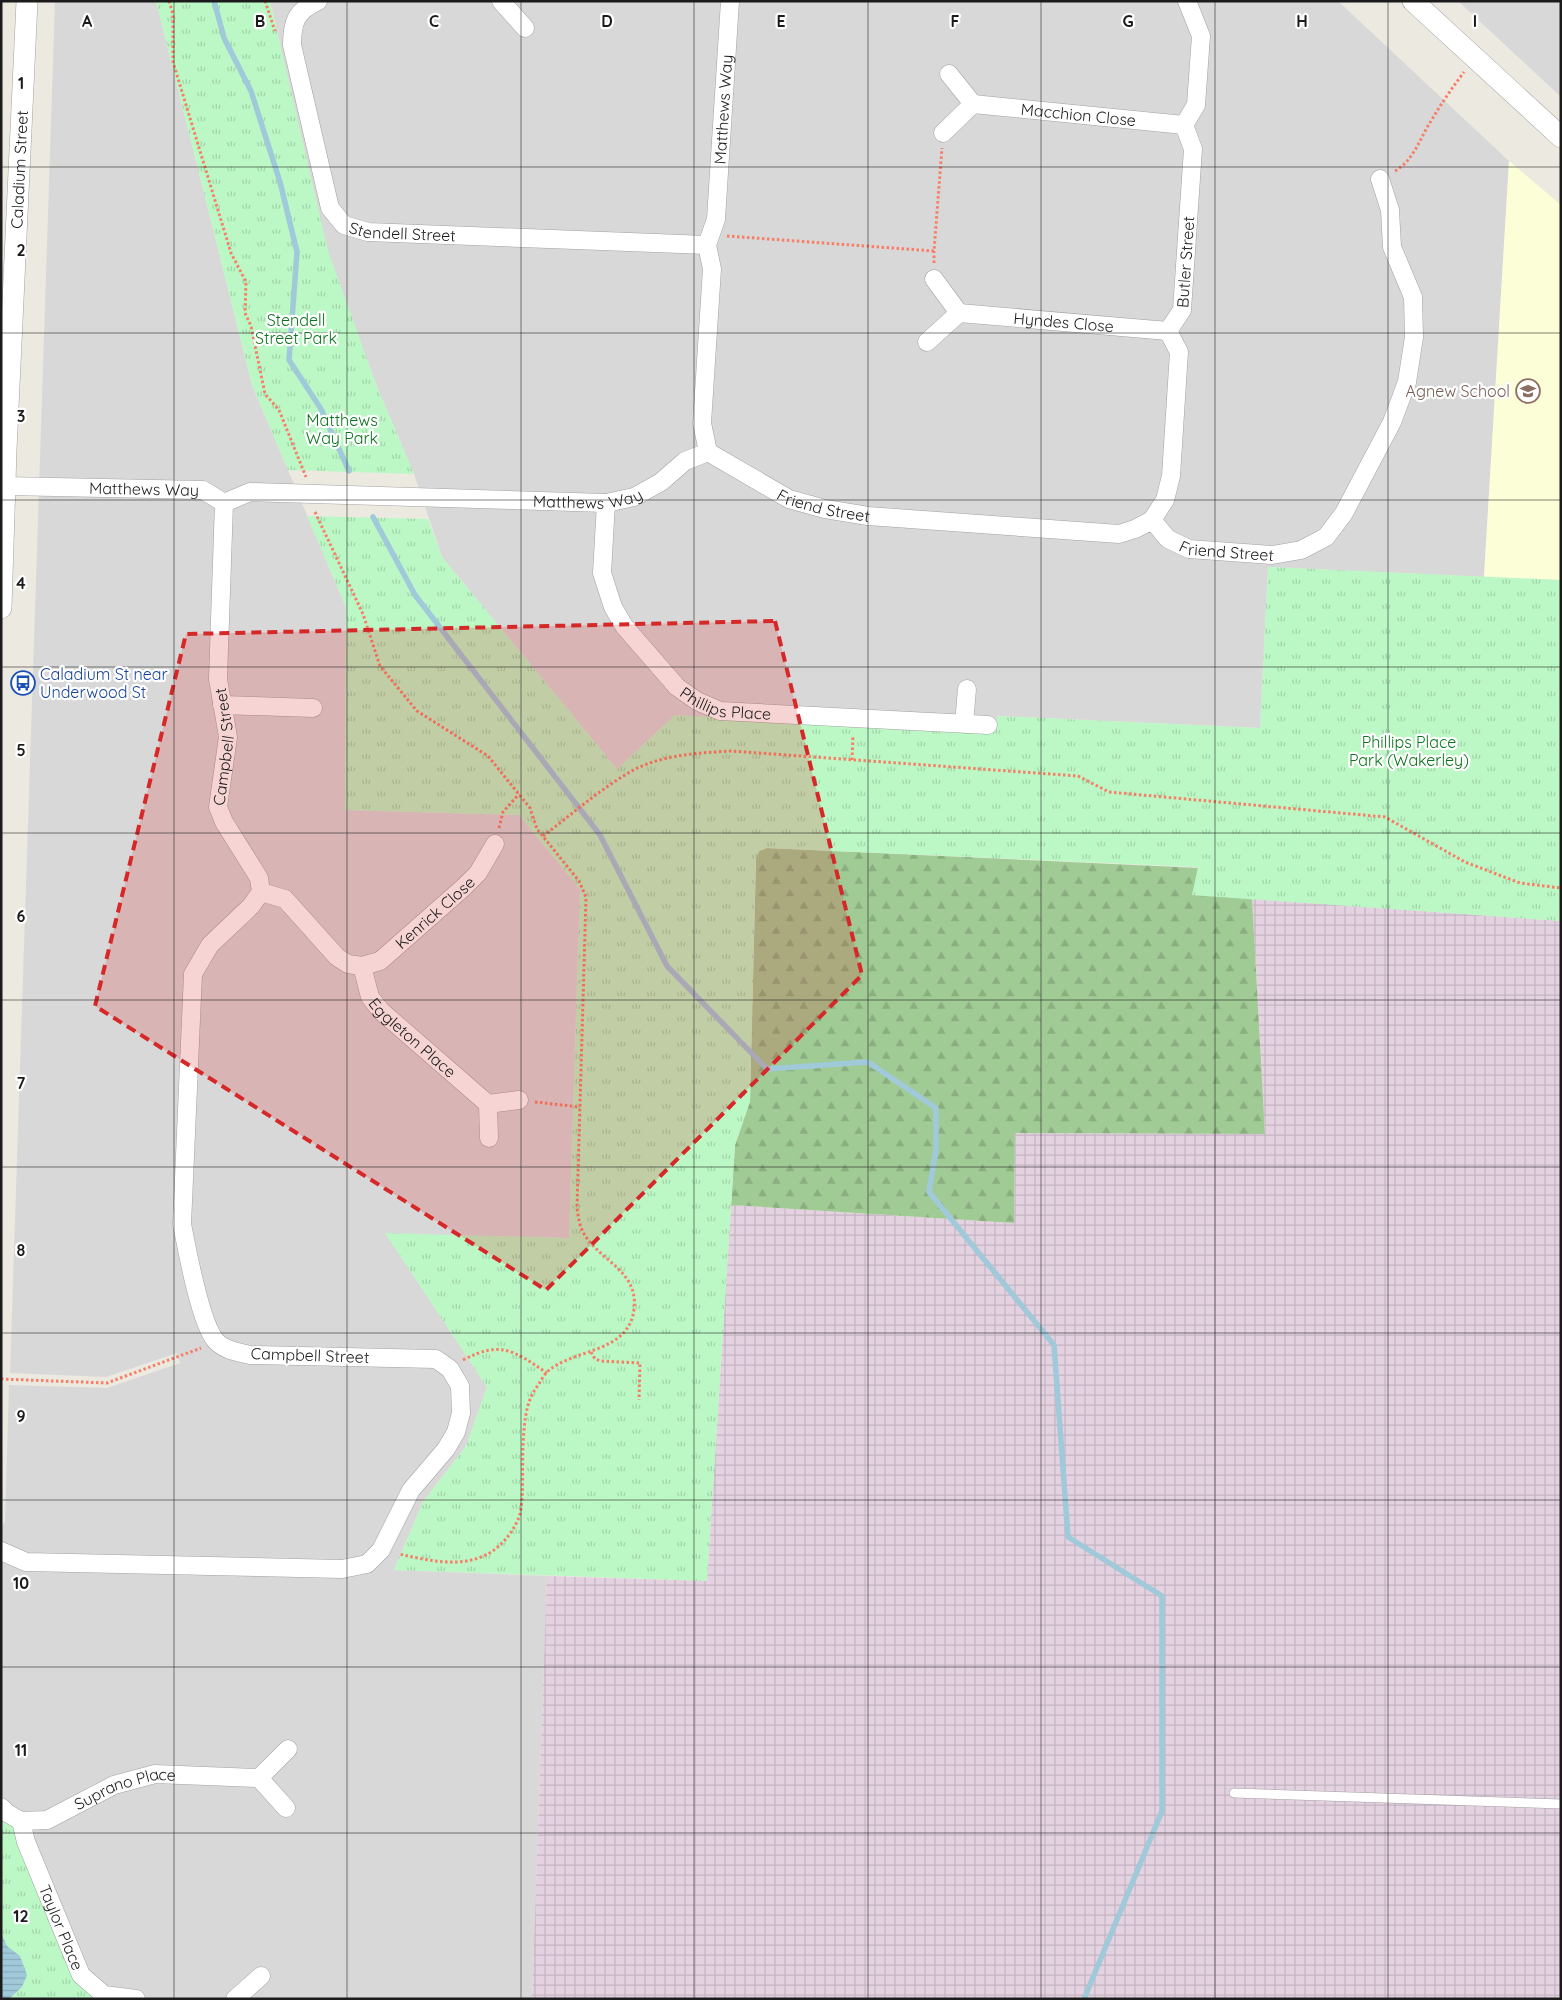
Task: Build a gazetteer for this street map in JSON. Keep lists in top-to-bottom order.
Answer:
{
  "streets": {
    "street": [
      "Matthews Way",
      "Macchion Close",
      "Caladium Street",
      "Stendell Street",
      "Butler Street",
      "Hyndes Close",
      "Friend Street",
      "Phillips Place",
      "Campbell Street",
      "Kenrick Close",
      "Eggleton Place",
      "Suprano Place",
      "Taylor Place"
    ]
  },
  "crossings": [
    ["Matthews Way", "Caladium Street"],
    ["Matthews Way", "Stendell Street"],
    ["Matthews Way", "Friend Street"],
    ["Matthews Way", "Phillips Place"],
    ["Matthews Way", "Campbell Street"],
    ["Macchion Close", "Butler Street"],
    ["Butler Street", "Hyndes Close"],
    ["Butler Street", "Friend Street"],
    ["Kenrick Close", "Eggleton Place"],
    ["Suprano Place", "Taylor Place"]
  ],
  "parks": ["Stendell Street Park", "Matthews Way Park", "Phillips Place Park (Wakerley)"],
  "places": {
    "school or university": ["Agnew School"],
    "bus stop": ["Caladium St near Underwood St"]
  },
  "grid": {
    "columns": [
      "A",
      "B",
      "C",
      "D",
      "E",
      "F",
      "G",
      "H",
      "I"
    ],
    "rows": [
      "1",
      "2",
      "3",
      "4",
      "5",
      "6",
      "7",
      "8",
      "9",
      "10",
      "11",
      "12"
    ]
  }
}
